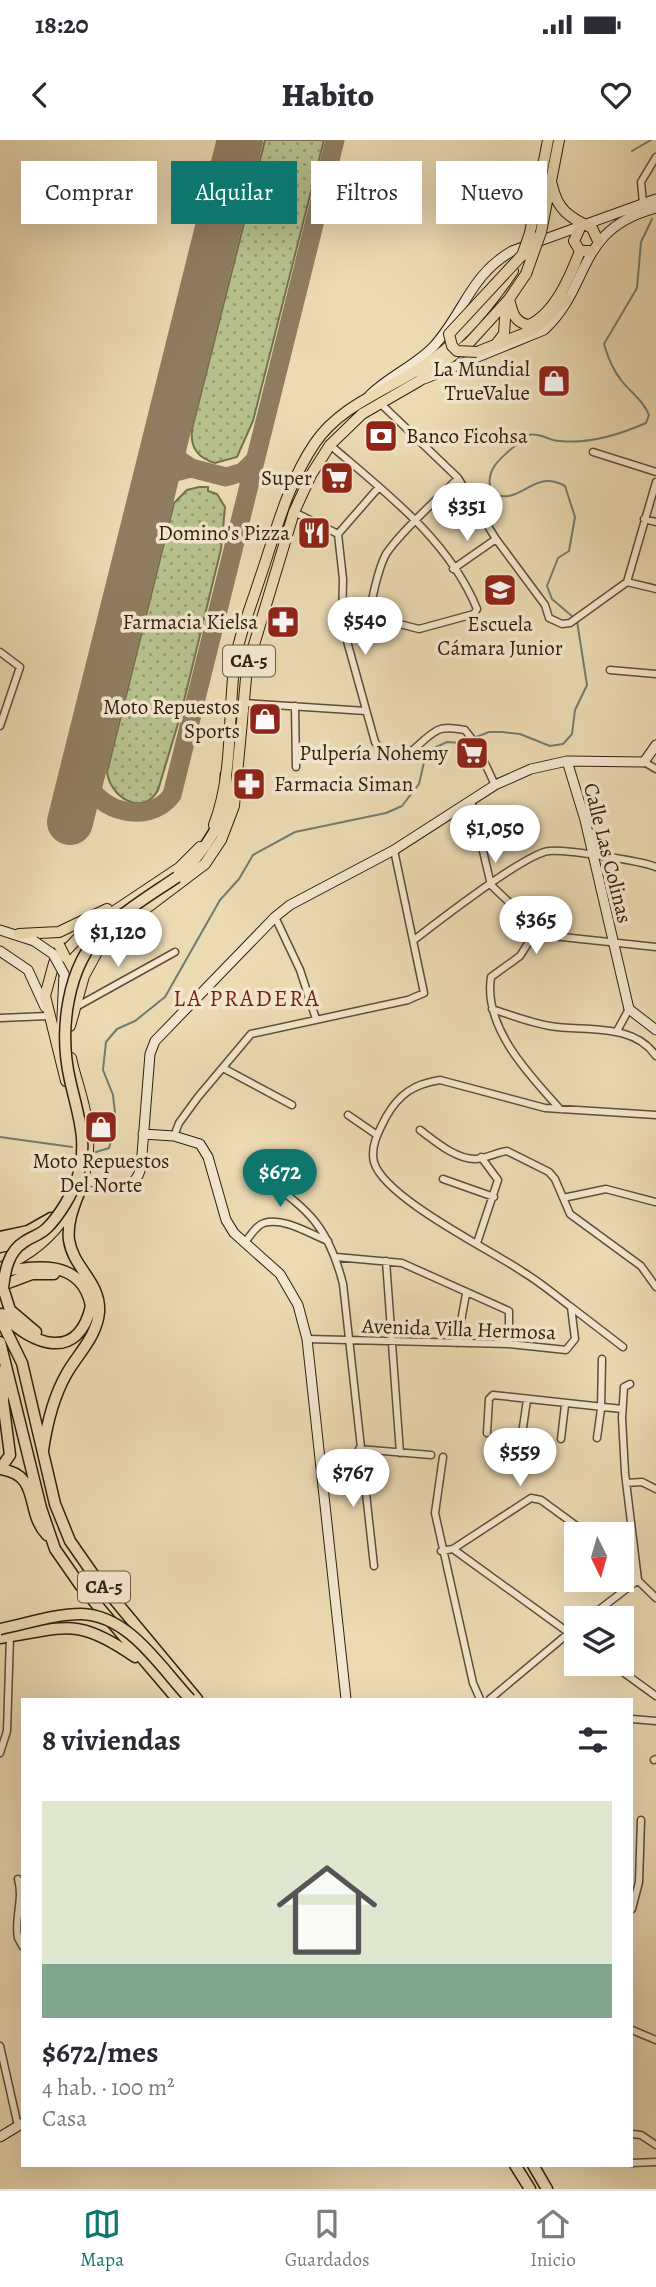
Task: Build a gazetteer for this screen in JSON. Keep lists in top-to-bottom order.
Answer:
{
  "streets": {
    "highway": ["CA-5"],
    "street": ["Calle Las Colinas", "Avenida Villa Hermosa"]
  },
  "districts": ["LA PRADERA"],
  "places": {
    "shop": ["La Mundial TrueValue", "Moto Repuestos Sports", "Moto Repuestos Del Norte"],
    "bank": ["Banco Ficohsa"],
    "supermarket": ["Super", "Pulpería Nohemy"],
    "restaurant": ["Domino's Pizza"],
    "school or university": ["Escuela Cámara Junior"],
    "pharmacy": ["Farmacia Kielsa", "Farmacia Siman"]
  },
  "north": "bottom",
  "page": {
    "status": "18:20",
    "header": "Habito",
    "chip": [
      "Comprar",
      "Alquilar",
      "Filtros",
      "Nuevo"
    ],
    "price": [
      "$351",
      "$540",
      "$1,050",
      "$365",
      "$1,120",
      "$672",
      "$559",
      "$767"
    ],
    "heading": "8 viviendas",
    "list": [
      {
        "name": "$672/mes",
        "note": "4 hab. · 100 m² · Casa"
      }
    ],
    "tabs": ["Mapa", "Guardados", "Inicio"]
  }
}
